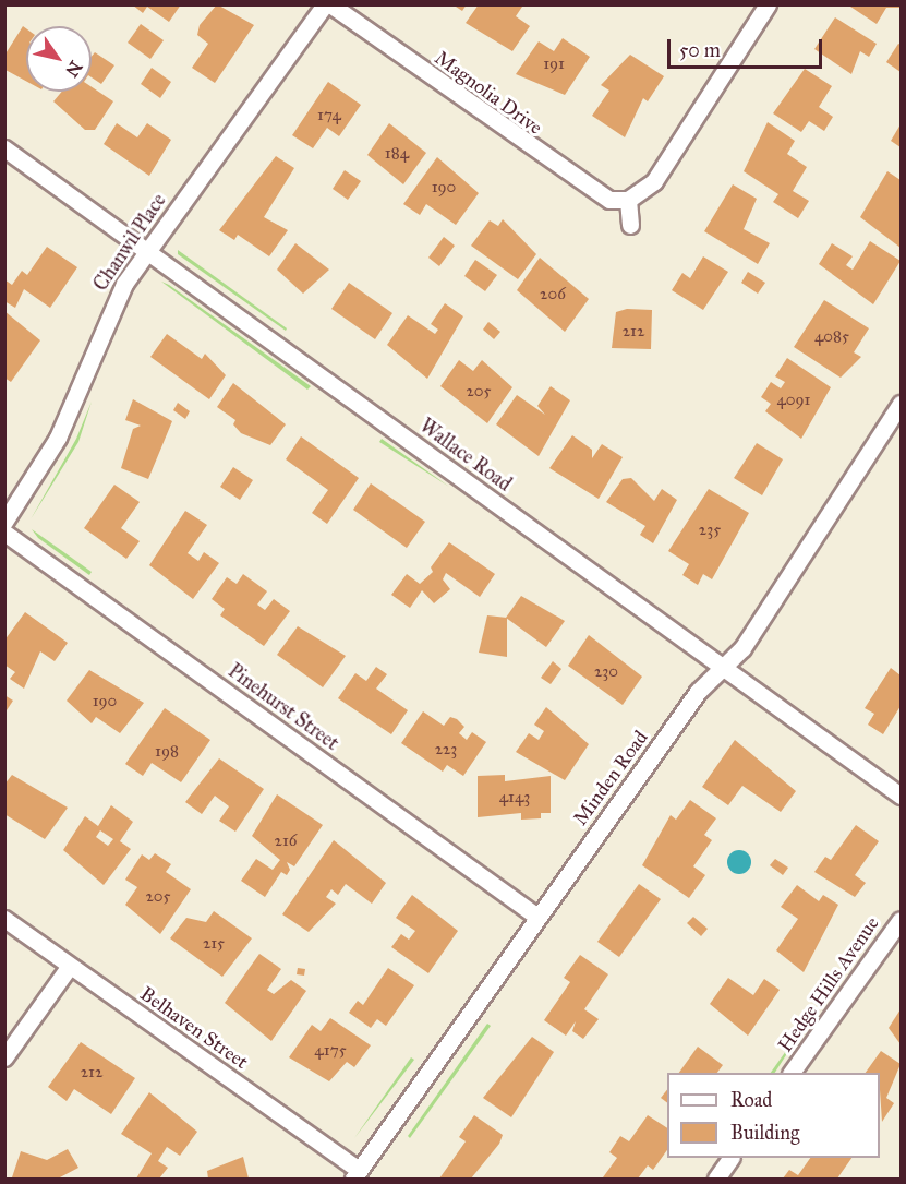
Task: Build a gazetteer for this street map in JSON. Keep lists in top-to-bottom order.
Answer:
{
  "streets": {
    "street": [
      "Magnolia Drive",
      "Chanwil Place",
      "Wallace Road",
      "Pinehurst Street",
      "Minden Road",
      "Hedge Hills Avenue",
      "Belhaven Street"
    ]
  },
  "crossings": [
    ["Chanwil Place", "Wallace Road"],
    ["Wallace Road", "Minden Road"],
    ["Pinehurst Street", "Minden Road"],
    ["Minden Road", "Belhaven Street"]
  ],
  "house_numbers": [
    "191",
    "174",
    "184",
    "190",
    "206",
    "212",
    "4085",
    "205",
    "4091",
    "235",
    "230",
    "190",
    "223",
    "198",
    "4143",
    "216",
    "205",
    "215",
    "4175",
    "212"
  ],
  "legend": ["Road", "Building"],
  "scale_bar": "50 m",
  "north": "bottom right"
}
